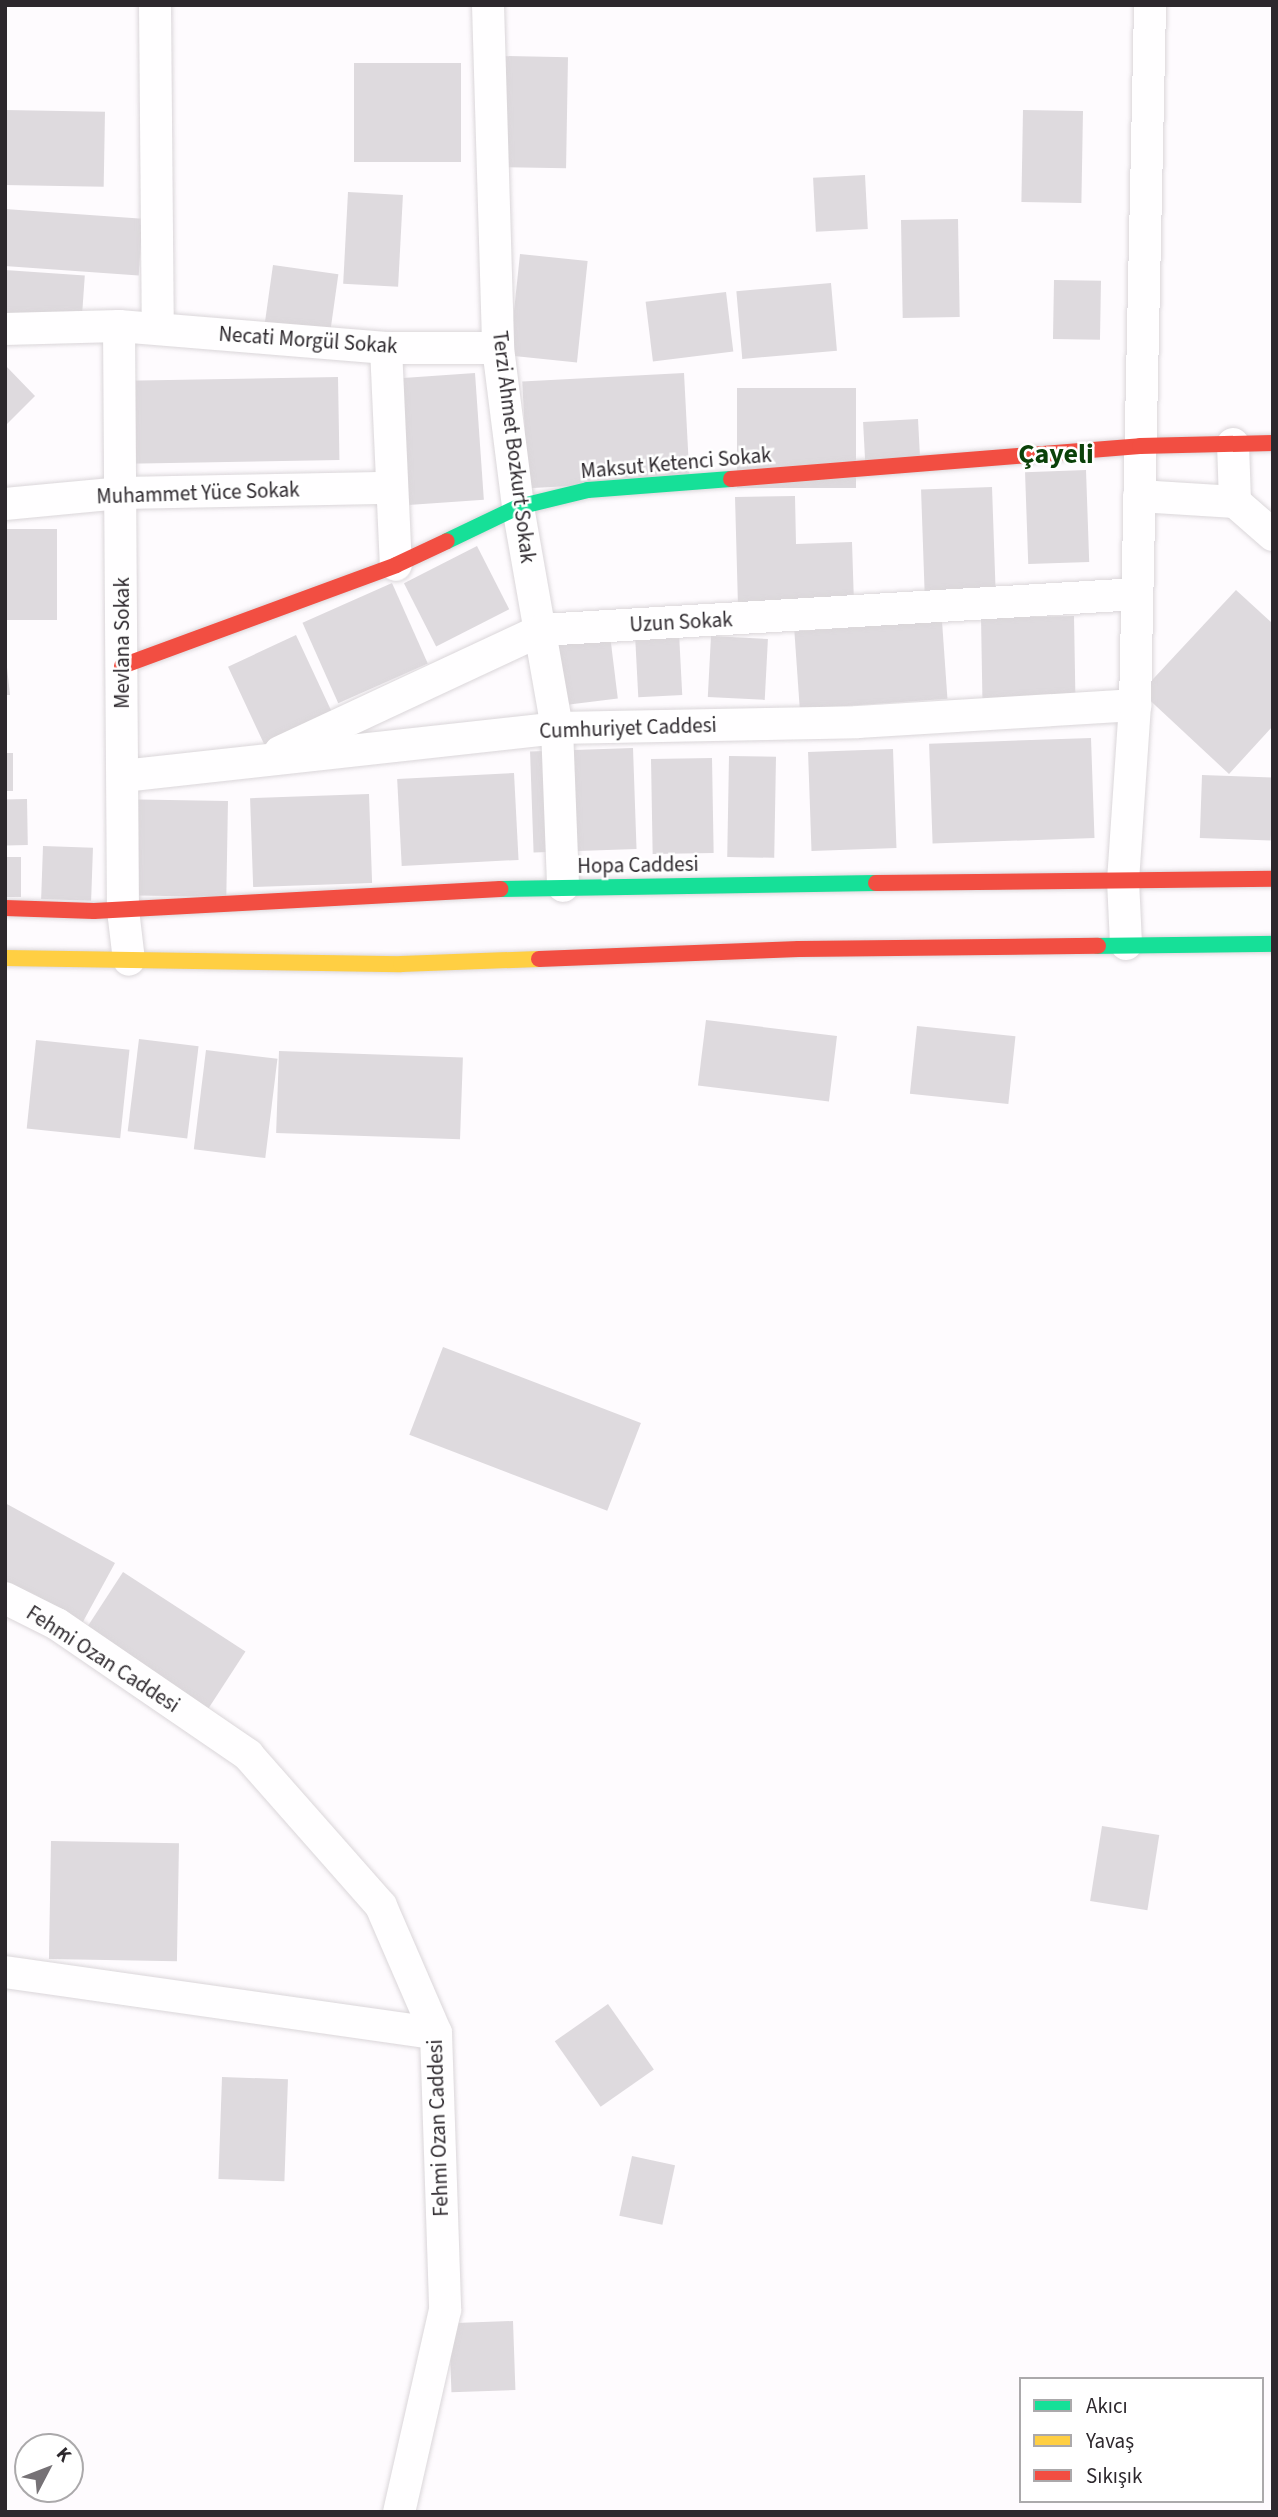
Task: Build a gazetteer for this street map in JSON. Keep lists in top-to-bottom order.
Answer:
{
  "streets": {
    "main road": ["Maksut Ketenci Sokak", "Hopa Caddesi"],
    "street": [
      "Necati Morgül Sokak",
      "Terzi Ahmet Bozkurt Sokak",
      "Muhammet Yüce Sokak",
      "Uzun Sokak",
      "Mevlana Sokak",
      "Cumhuriyet Caddesi",
      "Fehmi Ozan Caddesi"
    ]
  },
  "crossings": [
    ["Necati Morgül Sokak", "Terzi Ahmet Bozkurt Sokak"],
    ["Necati Morgül Sokak", "Mevlana Sokak"],
    ["Terzi Ahmet Bozkurt Sokak", "Maksut Ketenci Sokak"],
    ["Terzi Ahmet Bozkurt Sokak", "Uzun Sokak"],
    ["Terzi Ahmet Bozkurt Sokak", "Cumhuriyet Caddesi"],
    ["Terzi Ahmet Bozkurt Sokak", "Hopa Caddesi"],
    ["Maksut Ketenci Sokak", "Mevlana Sokak"],
    ["Muhammet Yüce Sokak", "Mevlana Sokak"],
    ["Uzun Sokak", "Cumhuriyet Caddesi"],
    ["Mevlana Sokak", "Cumhuriyet Caddesi"],
    ["Mevlana Sokak", "Hopa Caddesi"]
  ],
  "districts": ["Çayeli"],
  "legend": ["Akıcı", "Yavaş", "Sıkışık"],
  "north": "top right"
}
